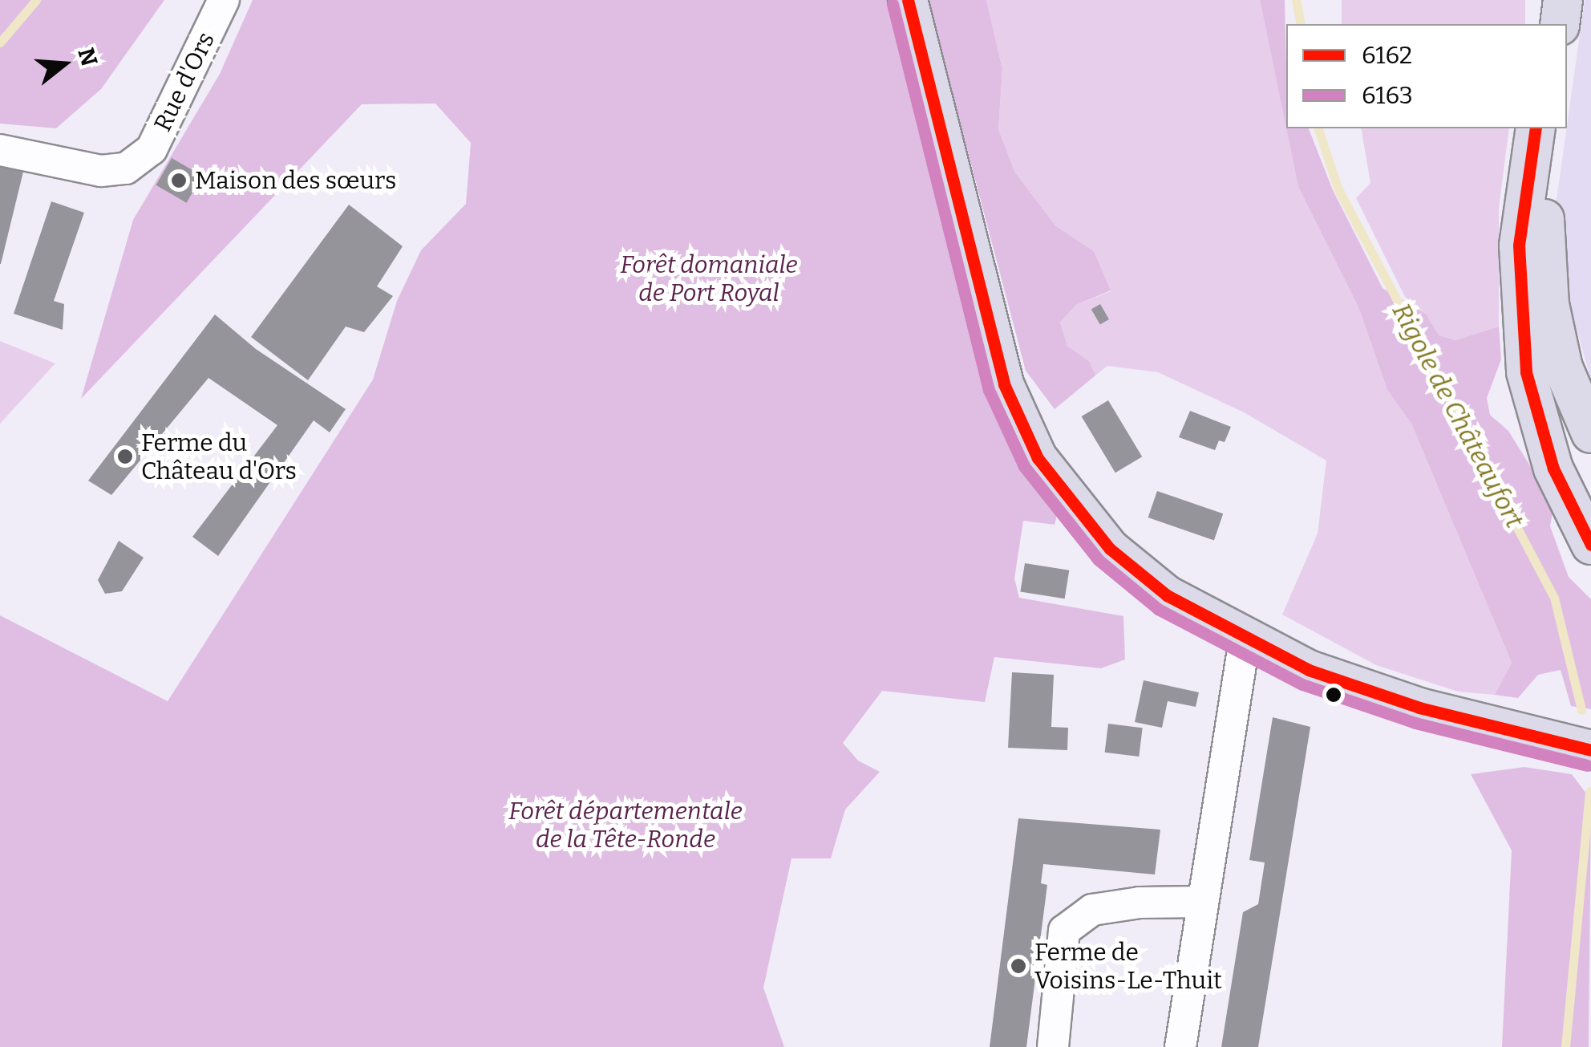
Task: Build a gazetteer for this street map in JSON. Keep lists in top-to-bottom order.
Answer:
{
  "streets": {
    "street": ["Rue d'Ors"]
  },
  "water": ["Rigole de Châteaufort"],
  "parks": ["Forêt domaniale de Port Royal", "Forêt départementale de la Tête-Ronde"],
  "places": ["Maison des sœurs", "Ferme du Château d'Ors", "Ferme de Voisins-Le-Thuit"],
  "lines": ["transit line 6162", "transit line 6163"],
  "legend": ["6162", "6163"],
  "north": "right"
}
